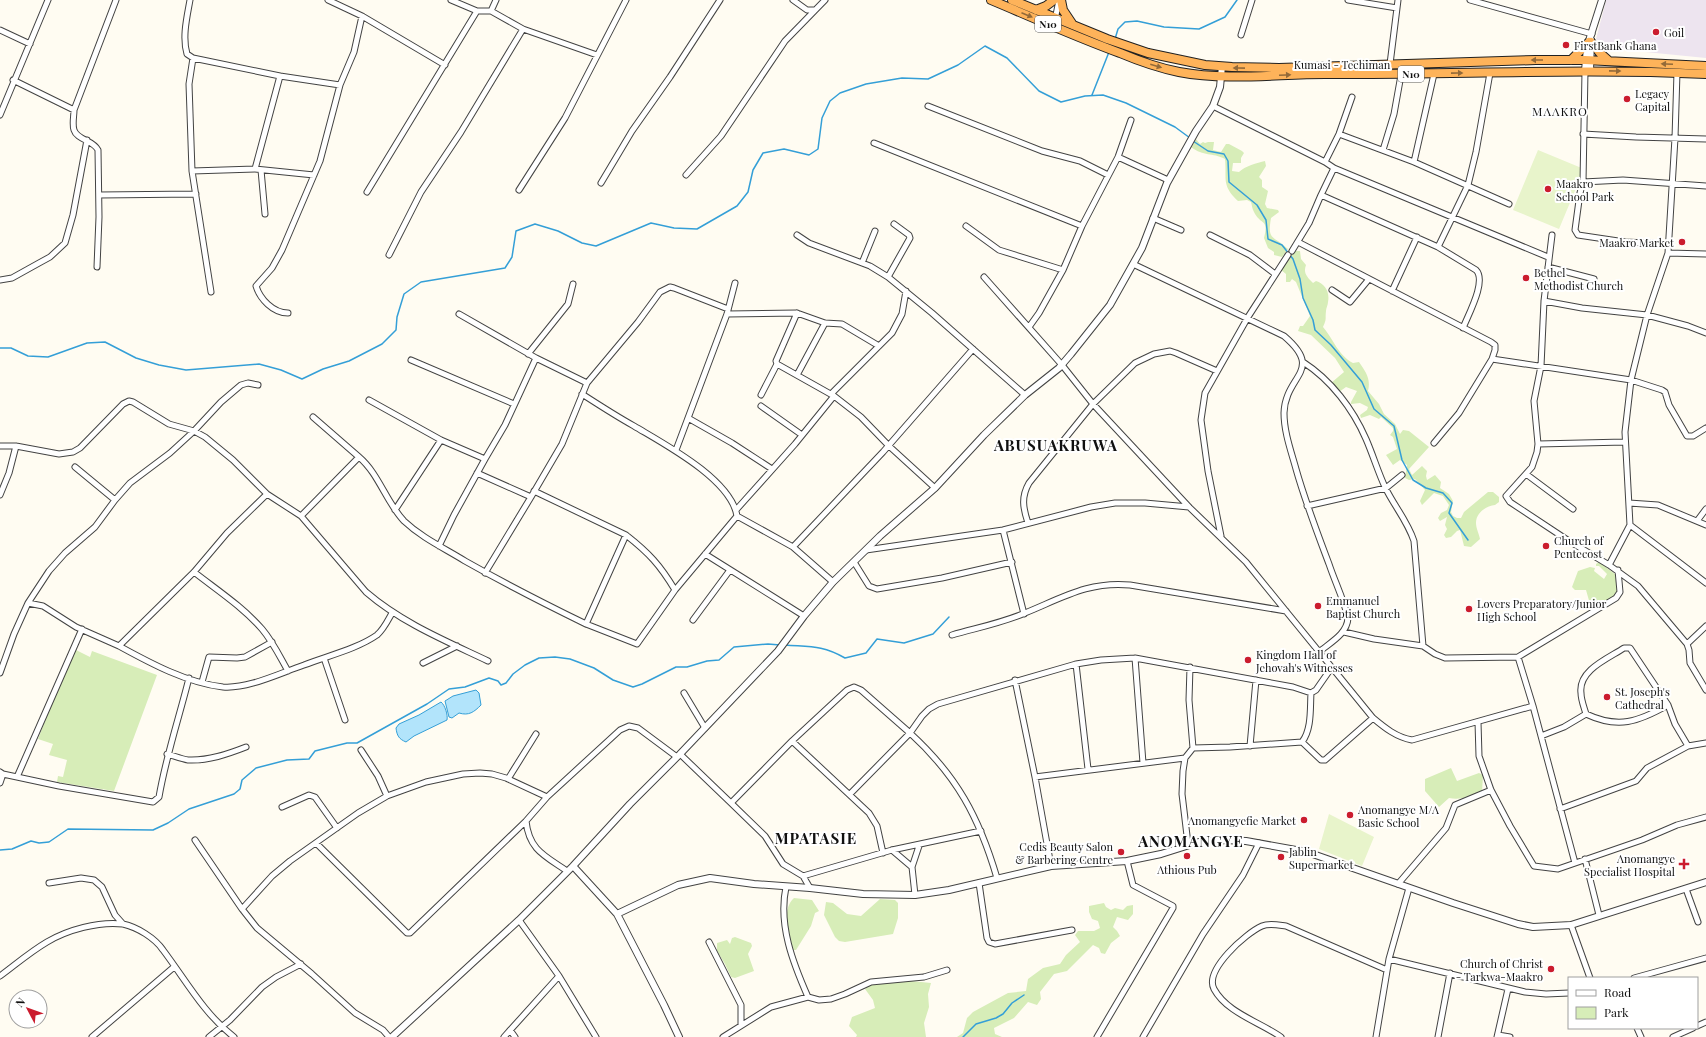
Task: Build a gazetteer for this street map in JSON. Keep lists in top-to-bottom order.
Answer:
{
  "streets": {
    "highway": ["N10", "Kumasi - Techiman"]
  },
  "crossings": [
    ["N10", "Kumasi - Techiman"]
  ],
  "districts": [
    "MAAKRO",
    "ABUSUAKRUWA",
    "MPATASIE",
    "ANOMANGYE"
  ],
  "places": {
    "other": [
      "Goil",
      "FirstBank Ghana",
      "Legacy Capital",
      "Maakro School Park",
      "Maakro Market",
      "Bethel Methodist Church",
      "Church of Pentecost",
      "Emmanuel Baptist Church",
      "Lovers Preparatory/Junior High School",
      "Kingdom Hall of Jehovah's Witnesses",
      "St. Joseph's Cathedral",
      "Anomangye M/A Basic School",
      "Anomangyefie Market",
      "Cedis Beauty Salon & Barbering Centre",
      "Athious Pub",
      "Jablin Supermarket",
      "Church of Christ - Tarkwa-Maakro"
    ],
    "health": ["Anomangye Specialist Hospital"]
  },
  "legend": ["Road", "Park"],
  "north": "top left"
}
